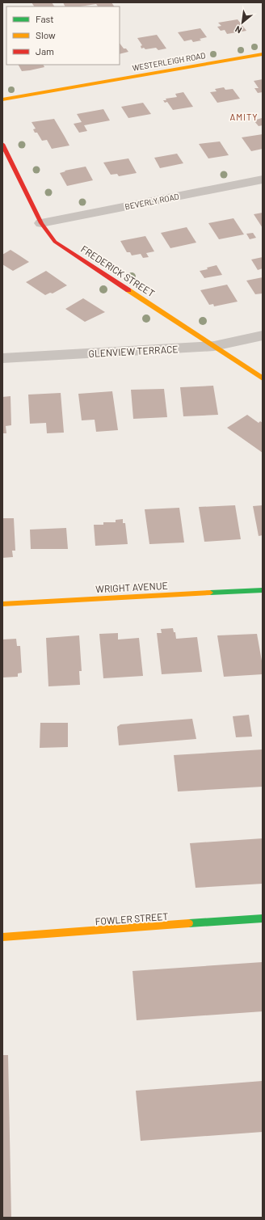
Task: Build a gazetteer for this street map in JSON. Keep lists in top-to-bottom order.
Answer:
{
  "streets": {
    "street": [
      "WESTERLEIGH ROAD",
      "BEVERLY ROAD",
      "FREDERICK STREET",
      "GLENVIEW TERRACE",
      "WRIGHT AVENUE",
      "FOWLER STREET"
    ]
  },
  "crossings": [
    ["BEVERLY ROAD", "FREDERICK STREET"],
    ["FREDERICK STREET", "GLENVIEW TERRACE"]
  ],
  "districts": ["AMITY"],
  "legend": ["Fast", "Slow", "Jam"],
  "north": "bottom left"
}
